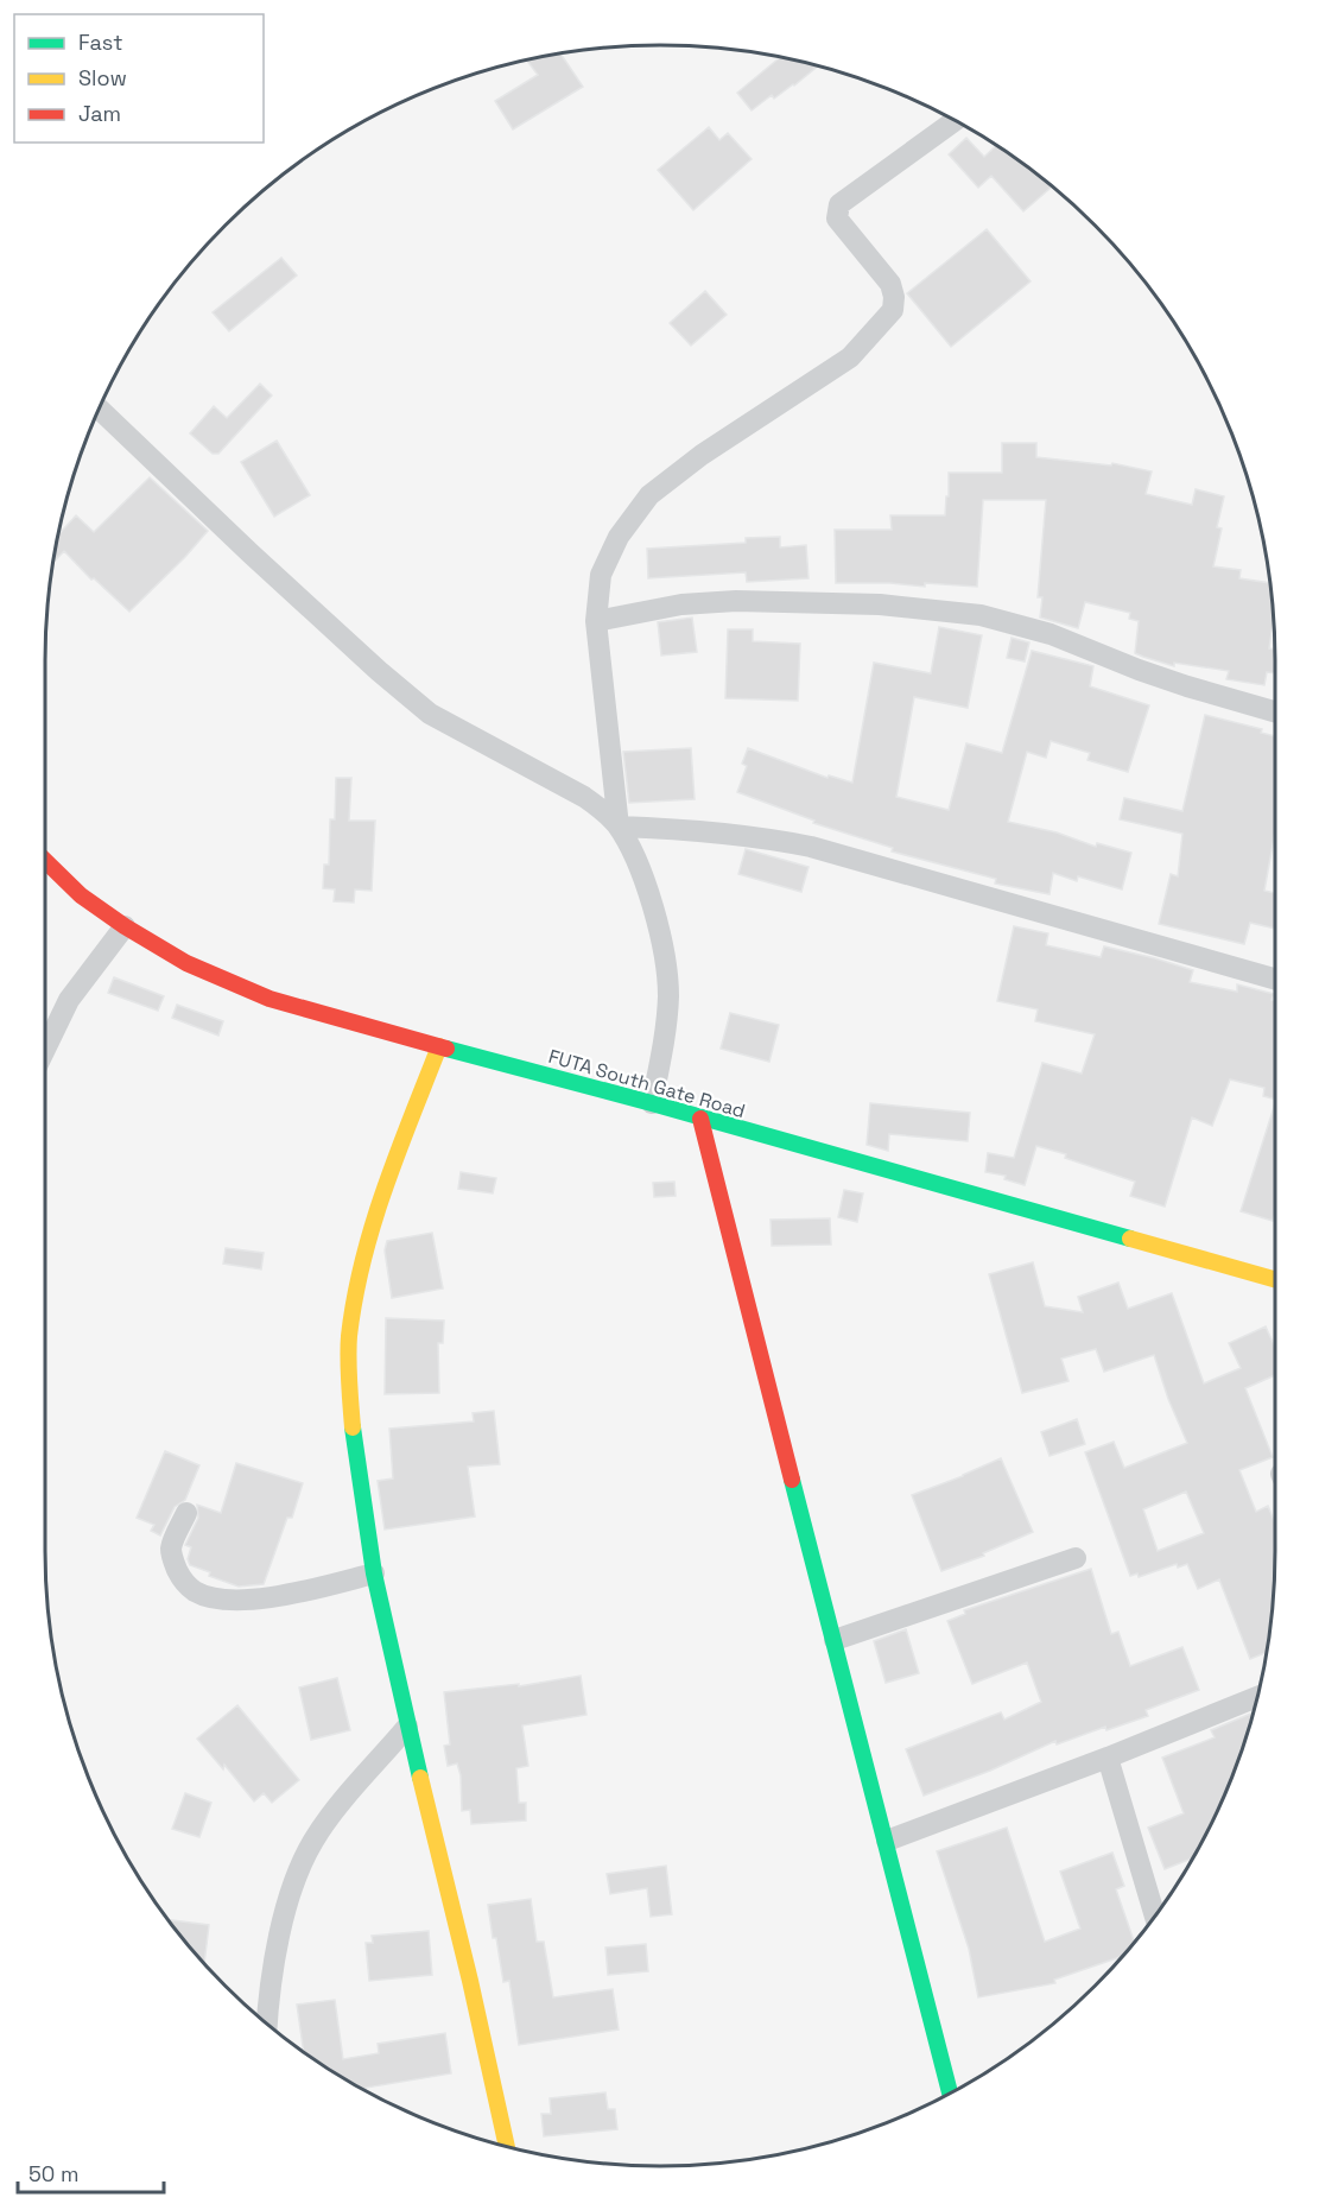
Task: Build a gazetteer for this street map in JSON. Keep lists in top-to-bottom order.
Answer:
{
  "streets": {
    "street": ["FUTA South Gate Road"]
  },
  "legend": ["Fast", "Slow", "Jam"],
  "scale_bar": "50 m"
}
